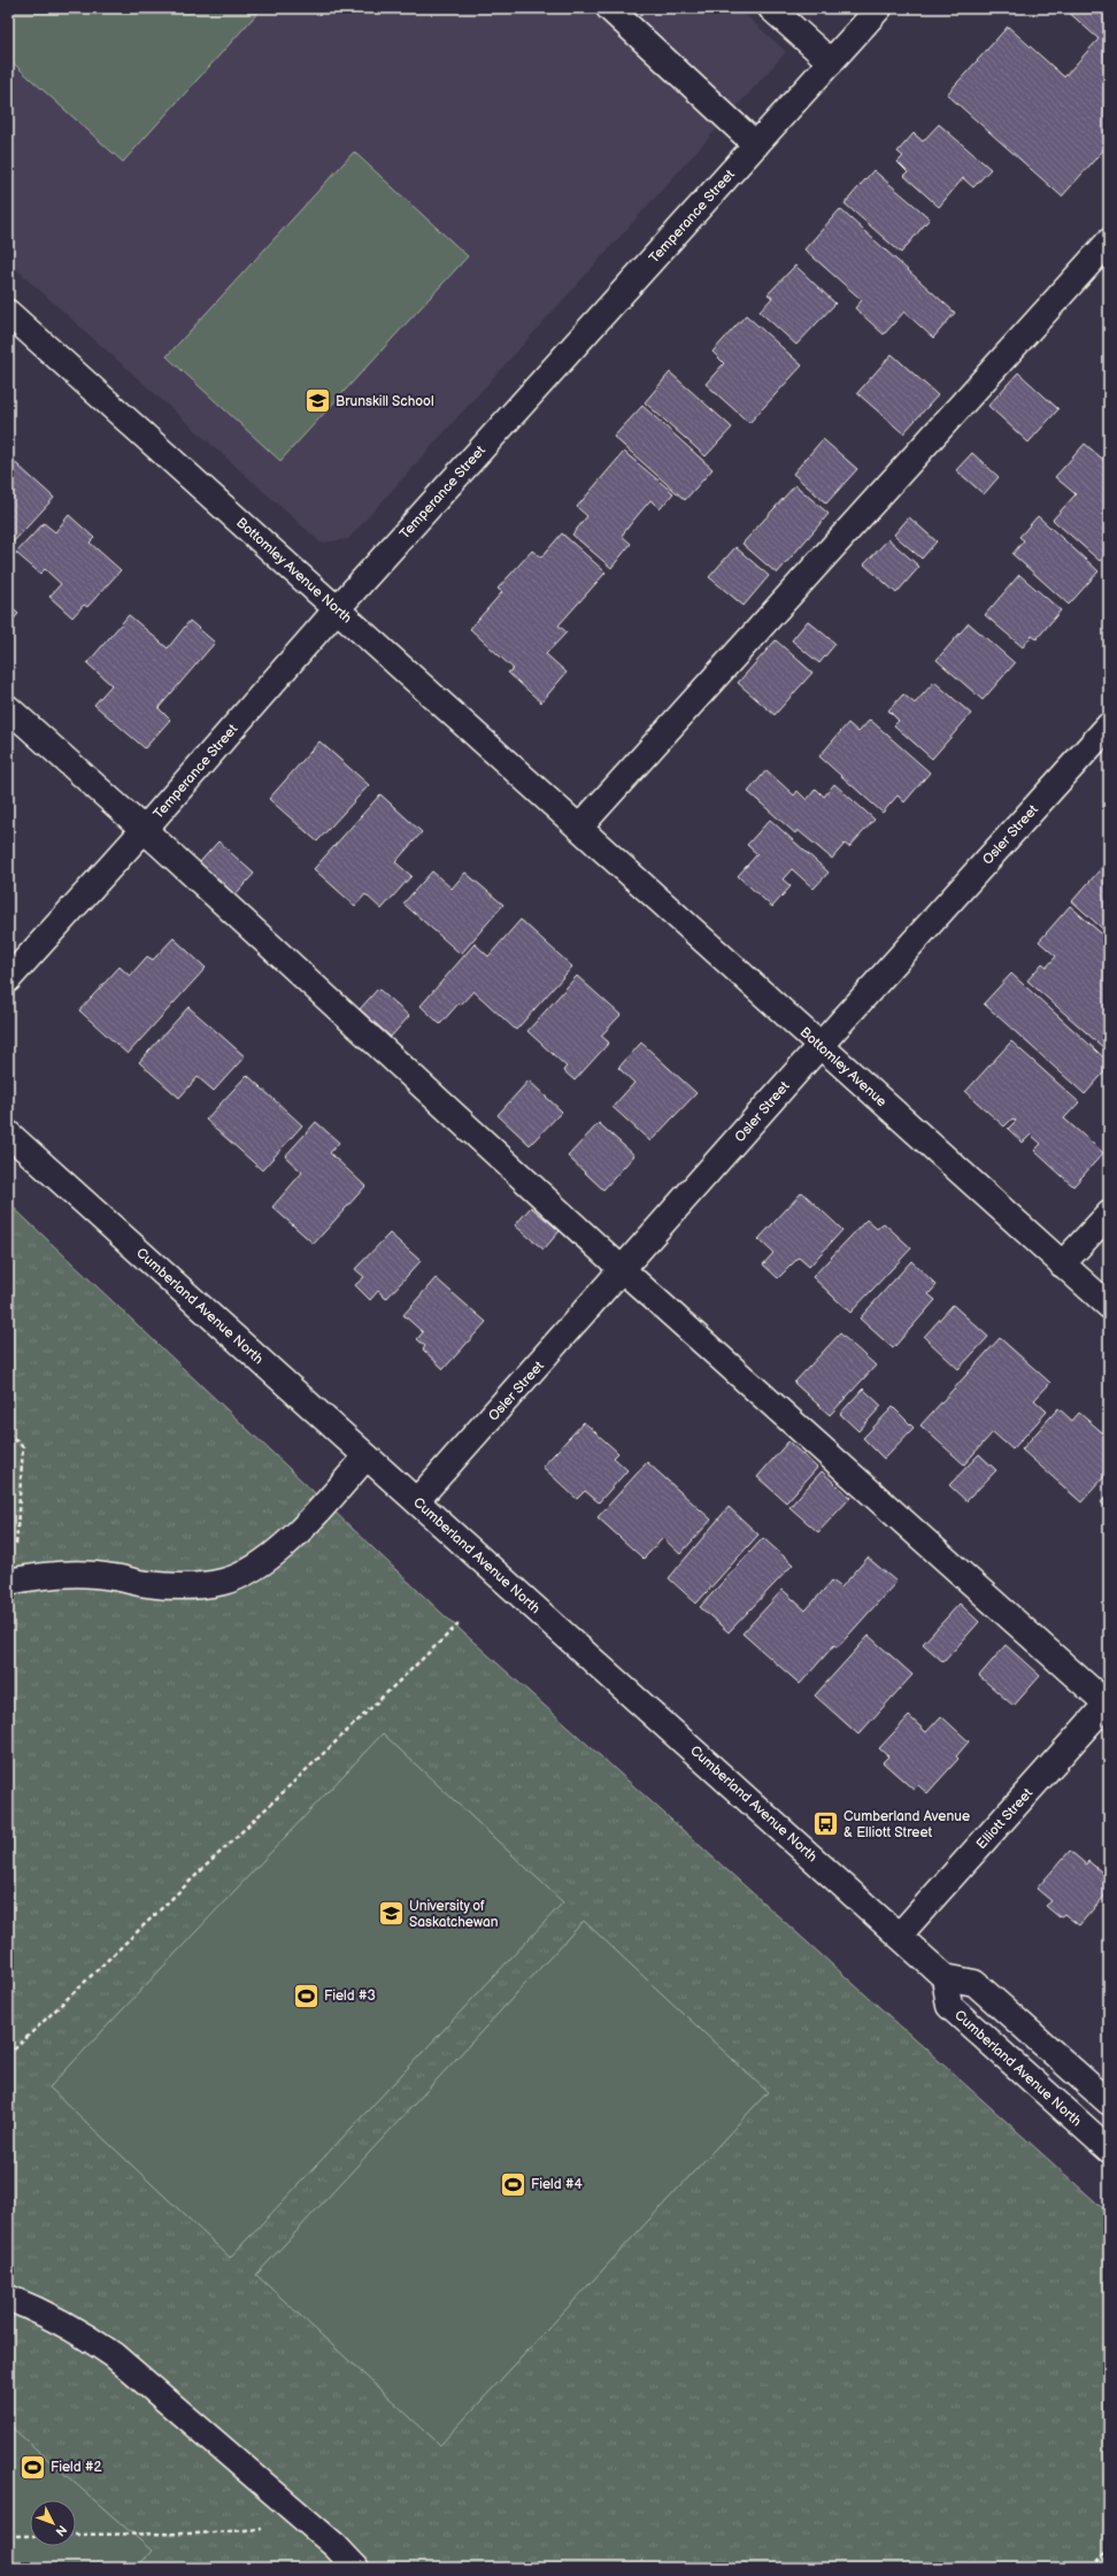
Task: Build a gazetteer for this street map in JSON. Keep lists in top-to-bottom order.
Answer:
{
  "streets": {
    "street": [
      "Temperance Street",
      "Bottomley Avenue North",
      "Osler Street",
      "Bottomley Avenue",
      "Cumberland Avenue North",
      "Elliott Street"
    ]
  },
  "crossings": [
    ["Temperance Street", "Bottomley Avenue North"],
    ["Bottomley Avenue North", "Bottomley Avenue"],
    ["Osler Street", "Bottomley Avenue"],
    ["Osler Street", "Cumberland Avenue North"],
    ["Cumberland Avenue North", "Elliott Street"]
  ],
  "places": {
    "school or university": ["Brunskill School", "University of Saskatchewan"],
    "bus stop": ["Cumberland Avenue & Elliott Street"],
    "sports": ["Field #3", "Field #4", "Field #2"]
  },
  "north": "bottom right"
}
